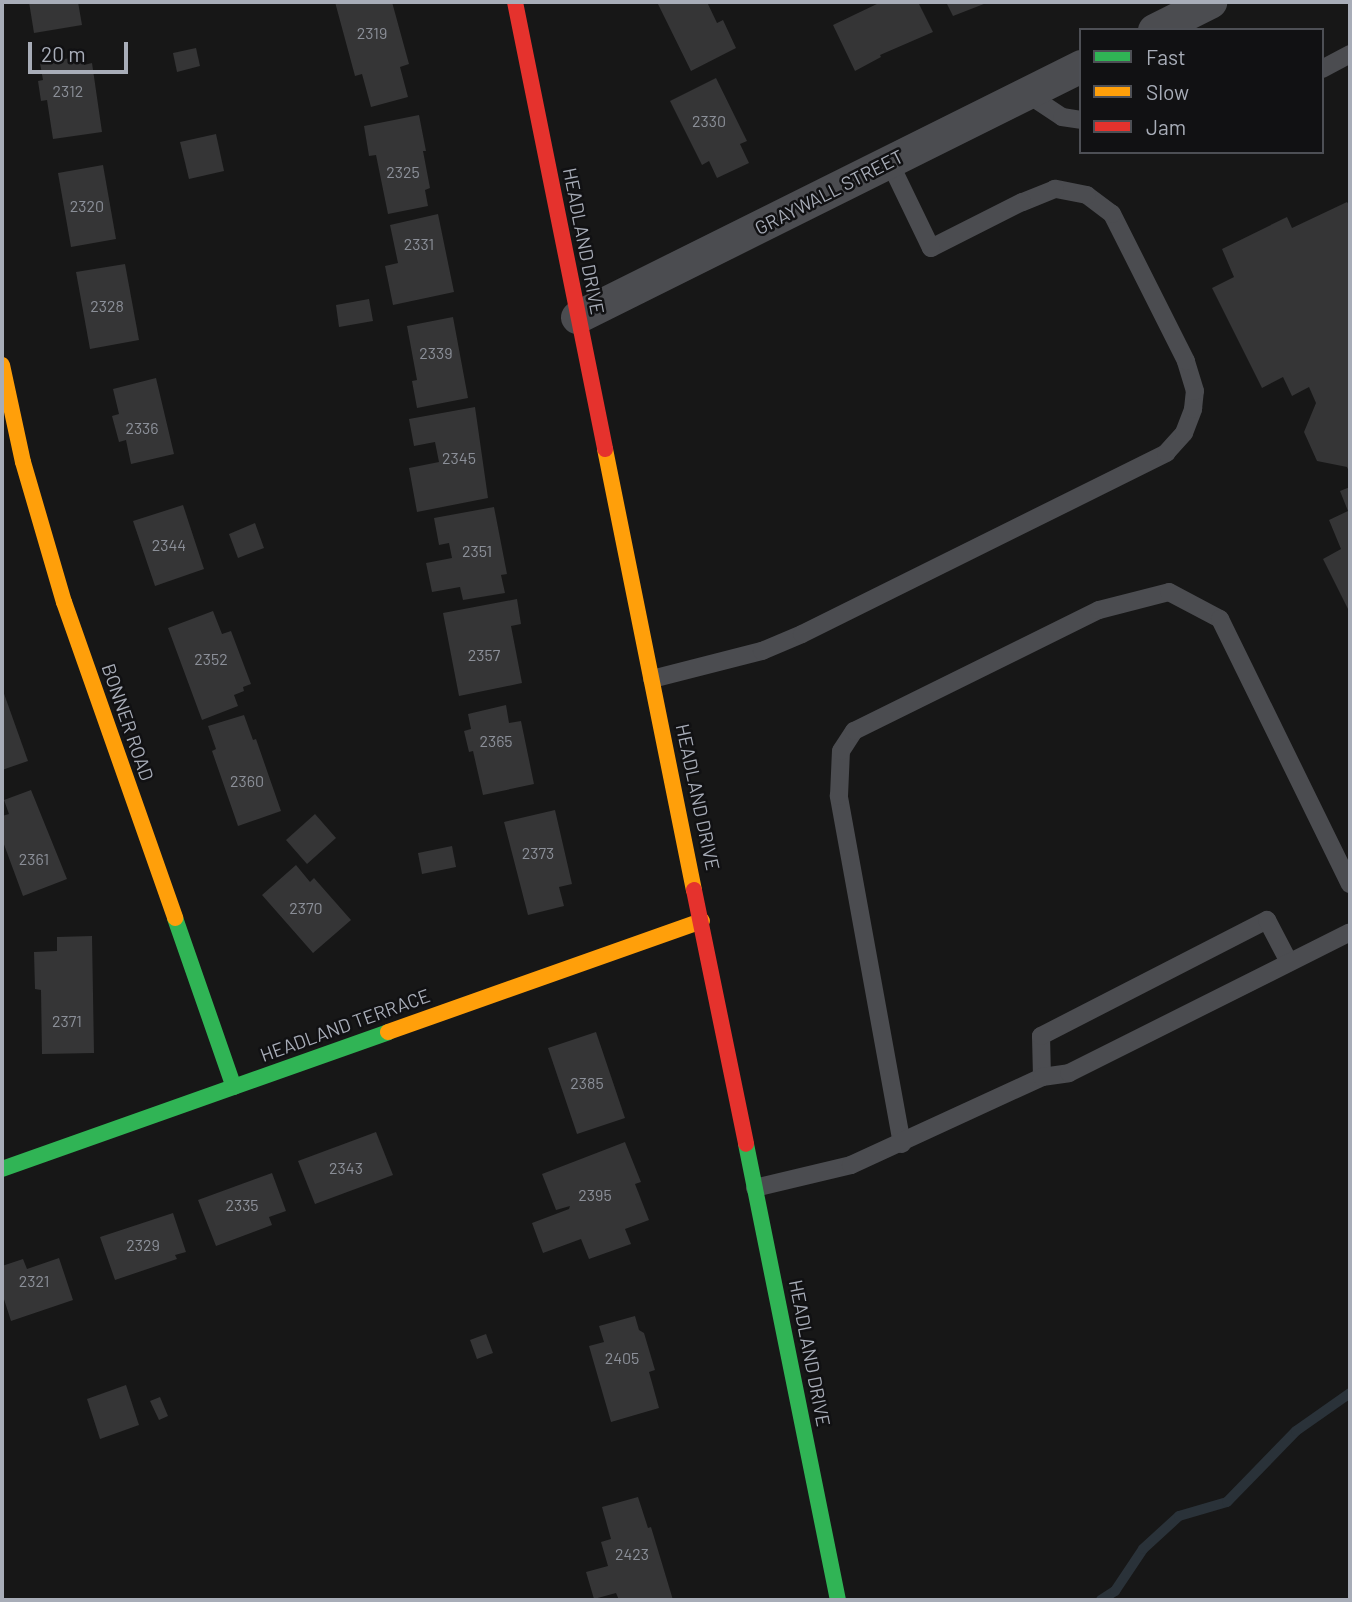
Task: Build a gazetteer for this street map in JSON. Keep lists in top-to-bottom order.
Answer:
{
  "streets": {
    "main road": ["HEADLAND DRIVE", "BONNER ROAD", "HEADLAND TERRACE"],
    "street": ["GRAYWALL STREET"]
  },
  "crossings": [
    ["GRAYWALL STREET", "HEADLAND DRIVE"],
    ["HEADLAND DRIVE", "HEADLAND TERRACE"],
    ["BONNER ROAD", "HEADLAND TERRACE"]
  ],
  "house_numbers": [
    "2319",
    "2312",
    "2330",
    "2325",
    "2320",
    "2331",
    "2328",
    "2339",
    "2336",
    "2345",
    "2344",
    "2351",
    "2357",
    "2352",
    "2365",
    "2360",
    "2373",
    "2361",
    "2370",
    "2371",
    "2385",
    "2343",
    "2395",
    "2335",
    "2329",
    "2321",
    "2405",
    "2423"
  ],
  "legend": ["Fast", "Slow", "Jam"],
  "scale_bar": "20 m"
}
